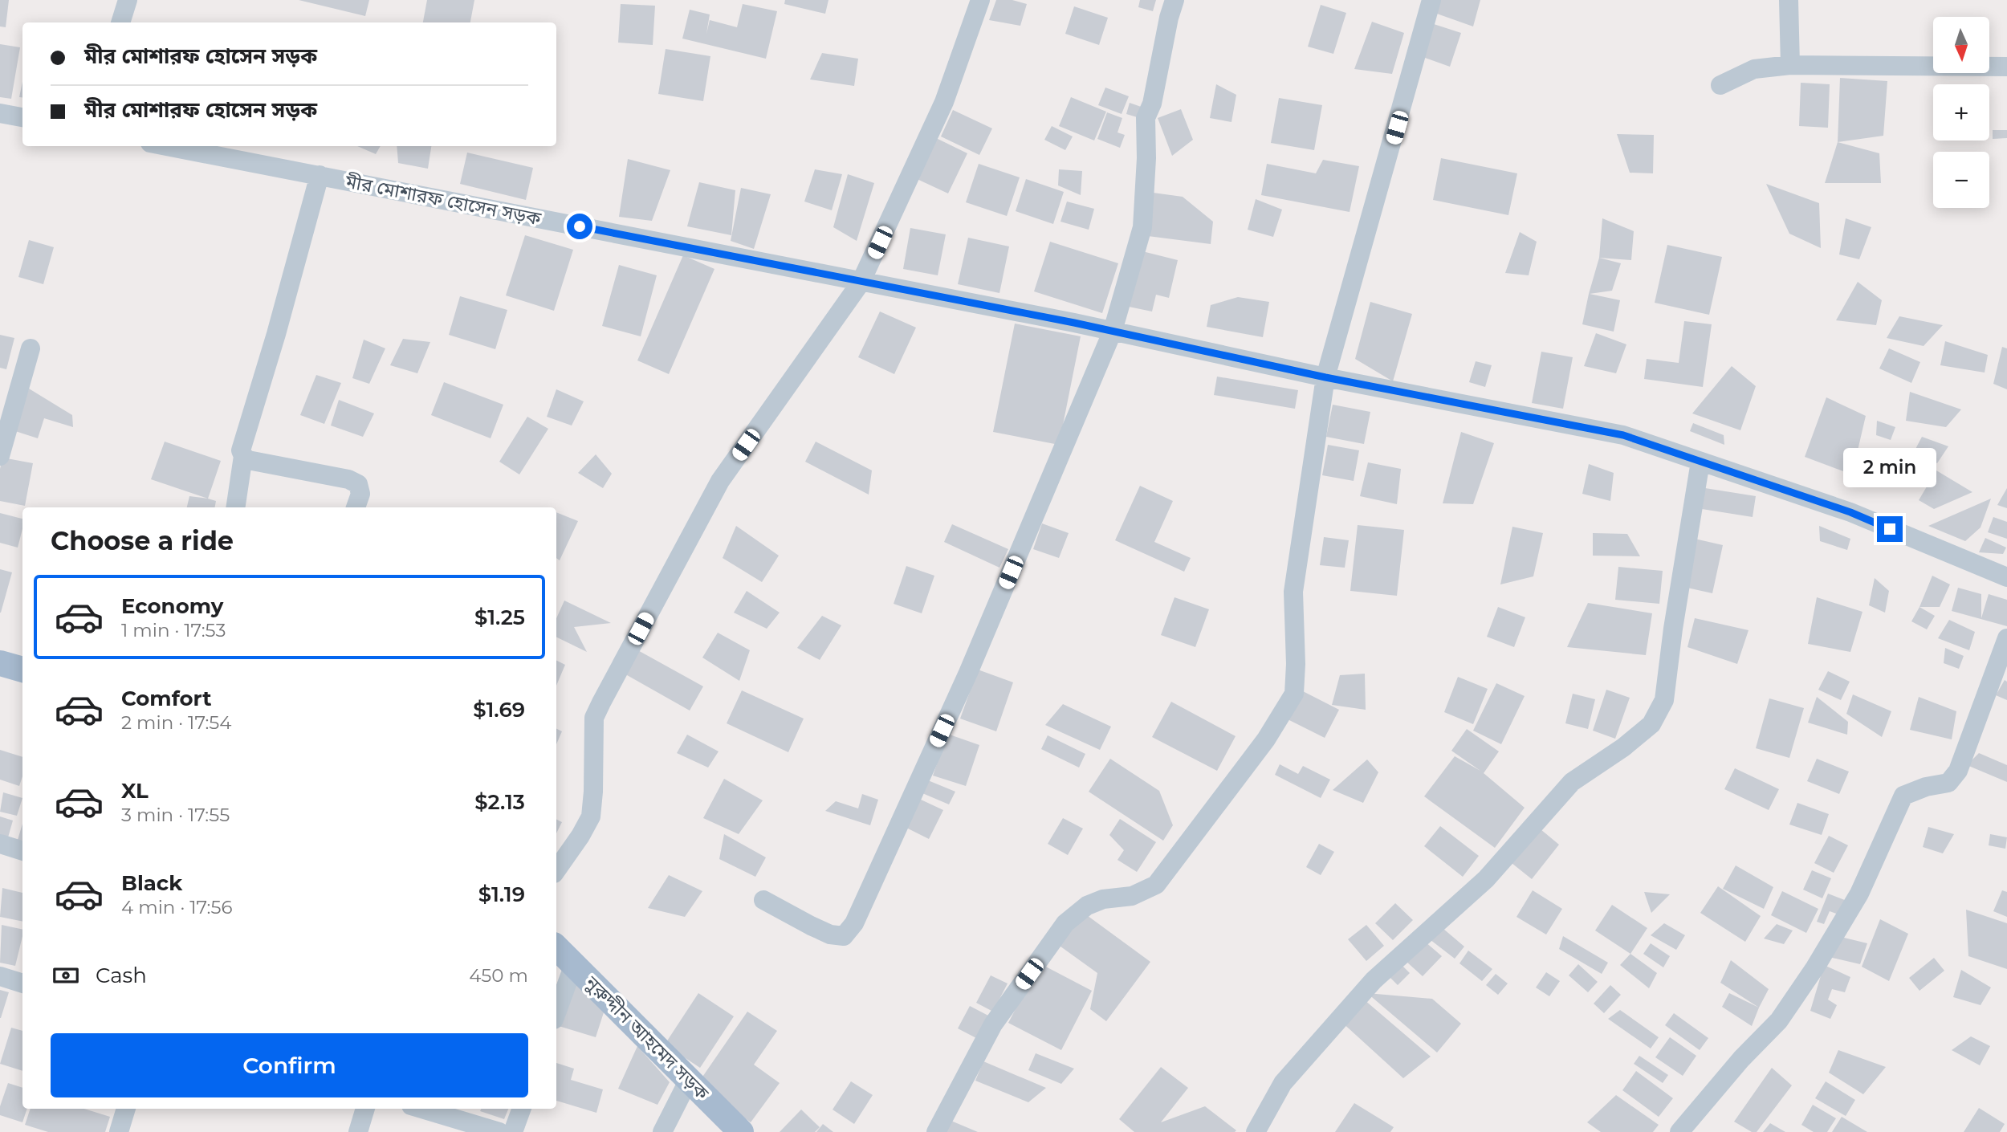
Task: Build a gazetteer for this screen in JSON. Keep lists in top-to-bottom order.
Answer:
{
  "streets": {
    "main road": ["নুরুদ্দীন আহমেদ সড়ক"],
    "street": ["মীর মোশারফ হোসেন সড়ক"]
  },
  "north": "bottom",
  "page": {
    "map_buttons": ["+", "−"],
    "banner": ["মীর মোশারফ হোসেন সড়ক", "মীর মোশারফ হোসেন সড়ক"],
    "bubble": "2 min",
    "heading": "Choose a ride",
    "list": [
      {
        "name": "Economy",
        "note": "1 min · 17:53",
        "value": "$1.25"
      },
      {
        "name": "Comfort",
        "note": "2 min · 17:54",
        "value": "$1.69"
      },
      {
        "name": "XL",
        "note": "3 min · 17:55",
        "value": "$2.13"
      },
      {
        "name": "Black",
        "note": "4 min · 17:56",
        "value": "$1.19"
      }
    ],
    "pay": ["Cash", "450 m"],
    "buttons": "Confirm"
  }
}
